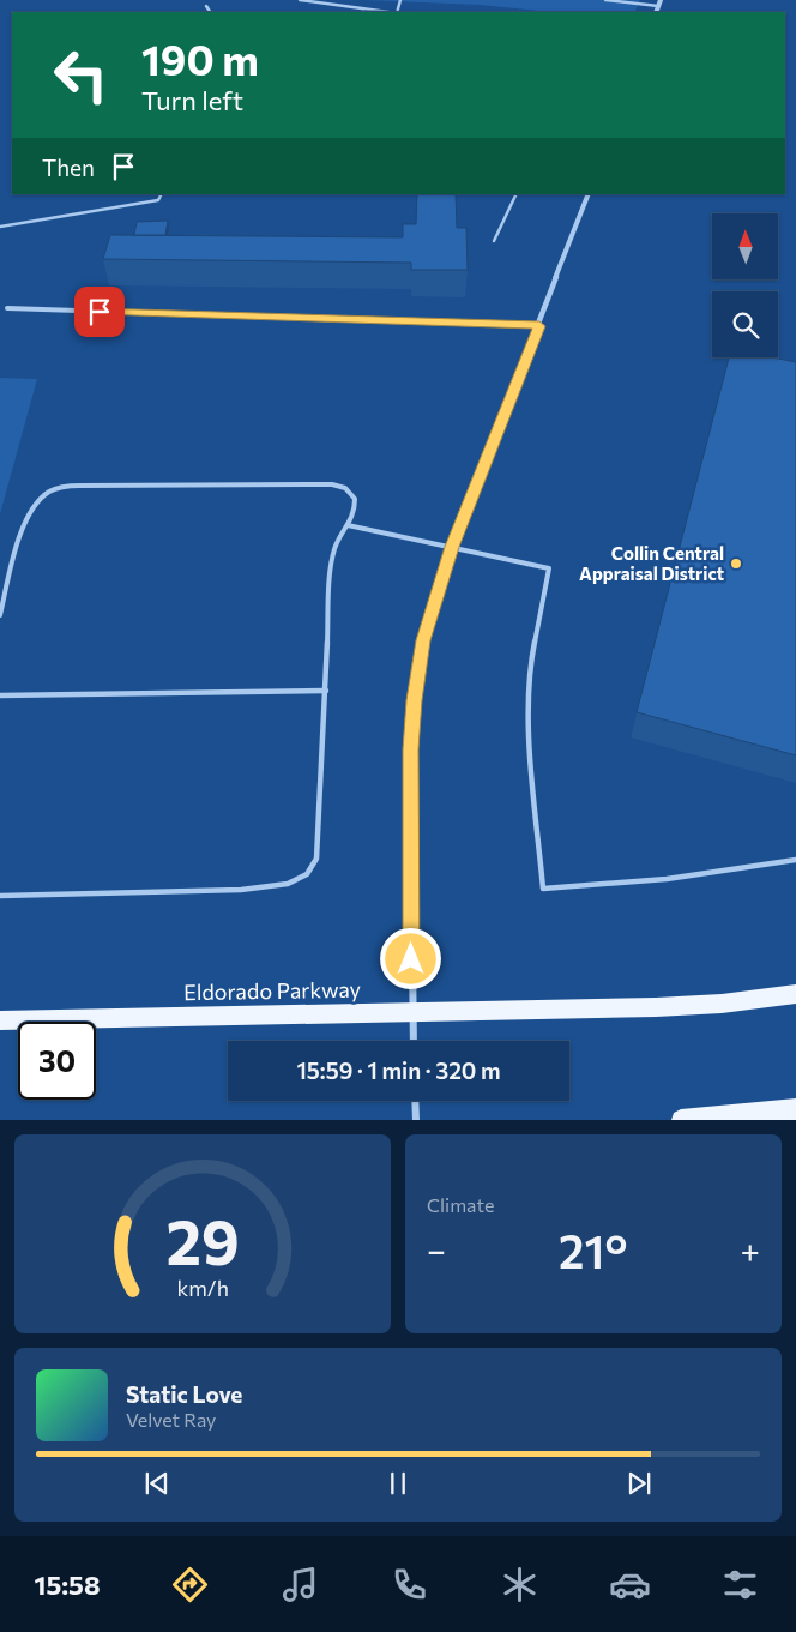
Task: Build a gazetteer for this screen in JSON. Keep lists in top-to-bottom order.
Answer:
{
  "streets": {
    "main road": ["Eldorado Parkway"]
  },
  "places": ["Collin Central Appraisal District"],
  "north": "top",
  "page": {
    "turn": ["190 m", "Turn left"],
    "then": "Then",
    "limit": "30",
    "trip": "15:59 · 1 min · 320 m",
    "tile": "Climate",
    "heat": ["−", "21°", "+"],
    "song": ["Static Love", "Velvet Ray"],
    "tabs": "15:58",
    "gauge": ["29", "km/h"]
  }
}
